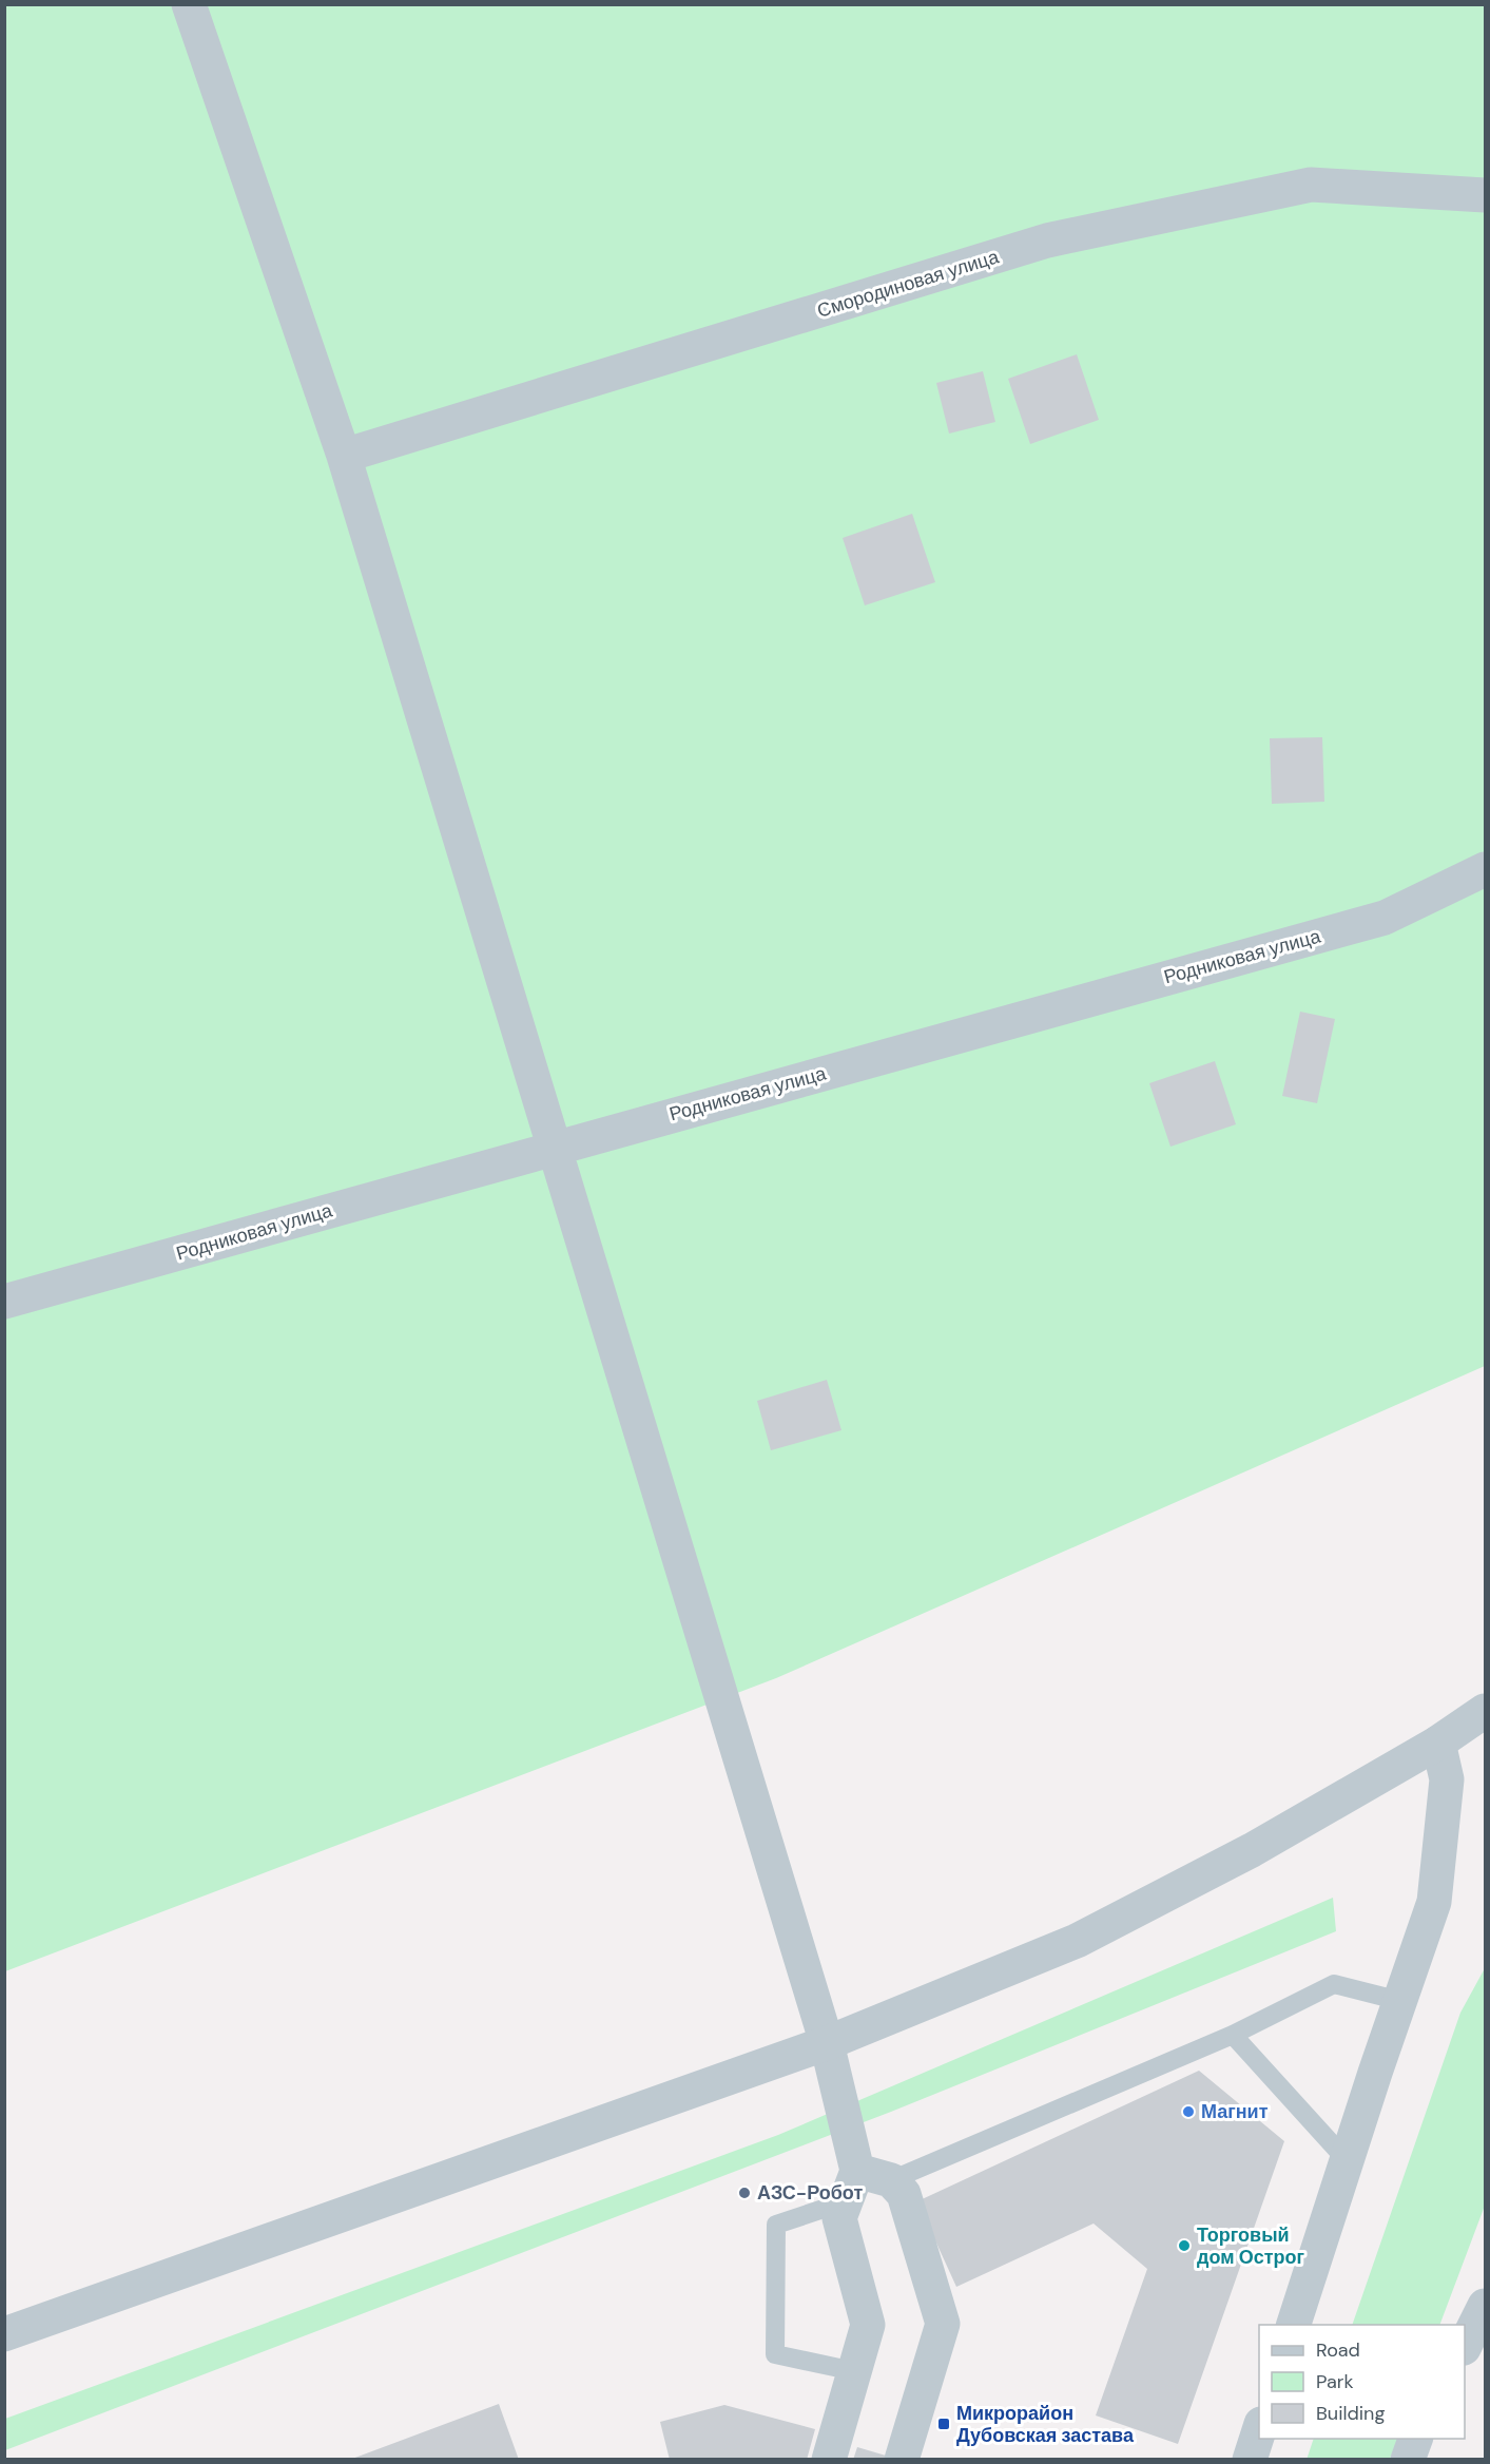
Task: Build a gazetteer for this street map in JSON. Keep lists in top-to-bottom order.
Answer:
{
  "streets": {
    "street": ["Смородиновая улица", "Родниковая улица"]
  },
  "places": {
    "other": ["Магнит", "АЗС-Робот", "Торговый дом Острог"],
    "transit": ["Микрорайон Дубовская застава"]
  },
  "legend": ["Road", "Park", "Building"]
}
